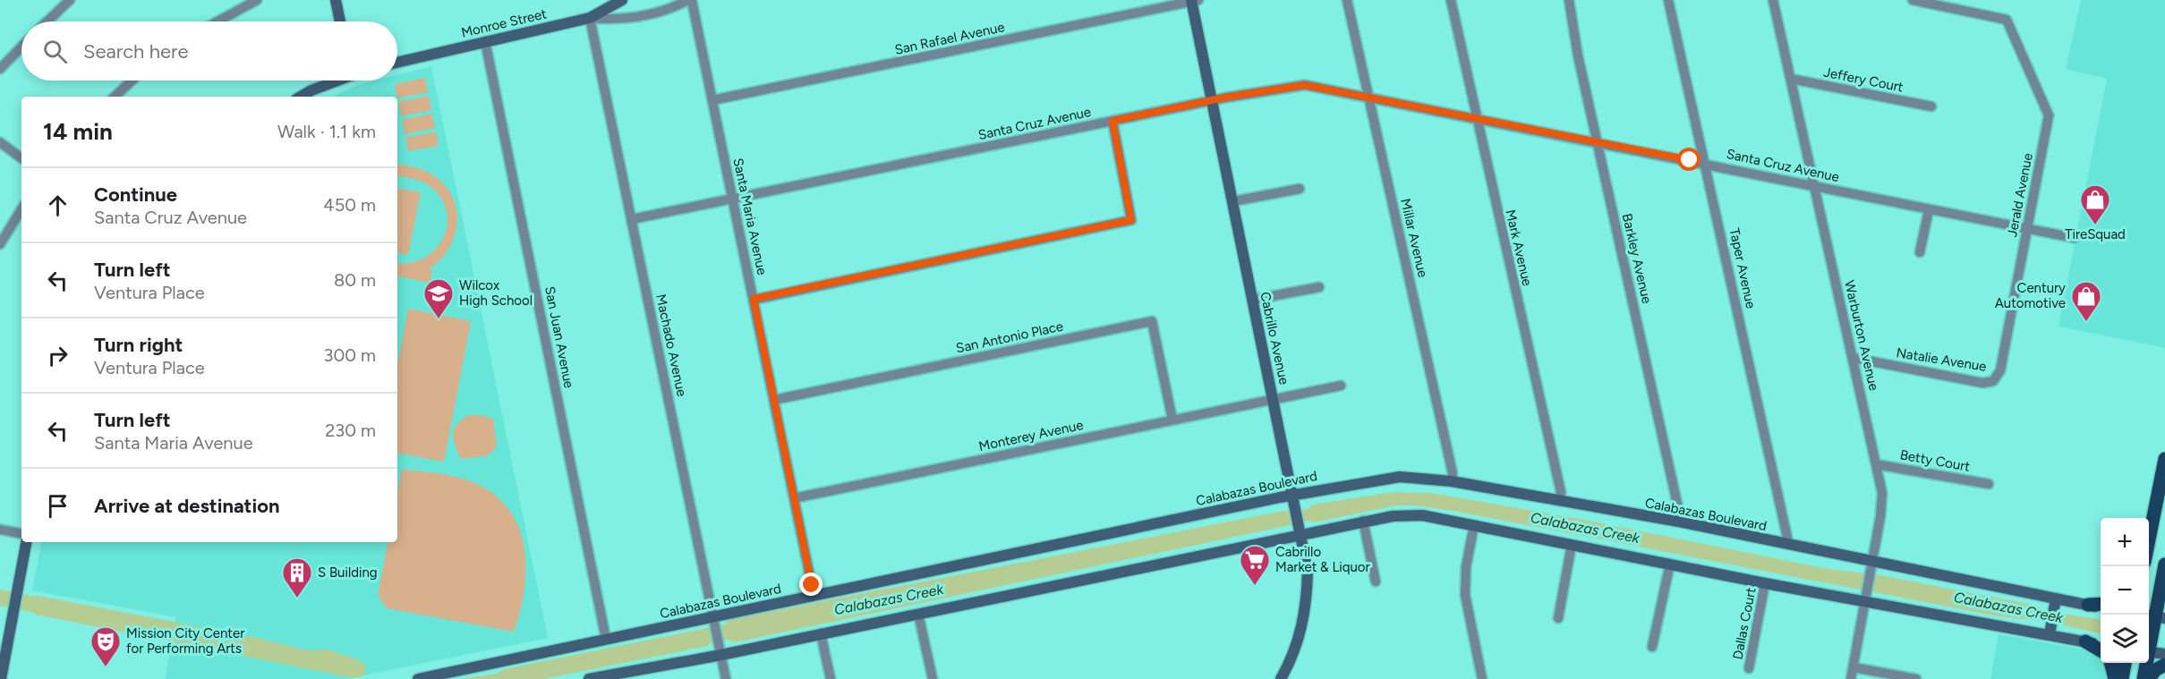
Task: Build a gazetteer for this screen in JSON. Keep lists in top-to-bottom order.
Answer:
{
  "streets": {
    "street": [
      "Monroe Street",
      "San Rafael Avenue",
      "Jeffery Court",
      "Santa Cruz Avenue",
      "Jerald Avenue",
      "Santa Maria Avenue",
      "Millar Avenue",
      "Mark Avenue",
      "Barkley Avenue",
      "Taper Avenue",
      "Warburton Avenue",
      "San Juan Avenue",
      "San Antonio Place",
      "Cabrillo Avenue",
      "Machado Avenue",
      "Natalie Avenue",
      "Monterey Avenue",
      "Betty Court",
      "Calabazas Boulevard",
      "Dallas Court"
    ]
  },
  "crossings": [
    ["Monroe Street", "San Juan Avenue"],
    ["Monroe Street", "Machado Avenue"],
    ["San Rafael Avenue", "Santa Maria Avenue"],
    ["San Rafael Avenue", "Cabrillo Avenue"],
    ["Jeffery Court", "Warburton Avenue"],
    ["Santa Cruz Avenue", "Jerald Avenue"],
    ["Santa Cruz Avenue", "Santa Maria Avenue"],
    ["Santa Cruz Avenue", "Millar Avenue"],
    ["Santa Cruz Avenue", "Mark Avenue"],
    ["Santa Cruz Avenue", "Barkley Avenue"],
    ["Santa Cruz Avenue", "Taper Avenue"],
    ["Santa Cruz Avenue", "Warburton Avenue"],
    ["Santa Cruz Avenue", "Cabrillo Avenue"],
    ["Santa Cruz Avenue", "Machado Avenue"],
    ["Jerald Avenue", "Natalie Avenue"],
    ["Santa Maria Avenue", "San Antonio Place"],
    ["Santa Maria Avenue", "Monterey Avenue"],
    ["Santa Maria Avenue", "Calabazas Boulevard"],
    ["Millar Avenue", "Calabazas Boulevard"],
    ["Mark Avenue", "Calabazas Boulevard"],
    ["Barkley Avenue", "Calabazas Boulevard"],
    ["Taper Avenue", "Calabazas Boulevard"],
    ["Warburton Avenue", "Natalie Avenue"],
    ["Warburton Avenue", "Betty Court"],
    ["Warburton Avenue", "Calabazas Boulevard"],
    ["San Juan Avenue", "Calabazas Boulevard"],
    ["San Antonio Place", "Monterey Avenue"],
    ["Cabrillo Avenue", "Monterey Avenue"],
    ["Cabrillo Avenue", "Calabazas Boulevard"],
    ["Machado Avenue", "Calabazas Boulevard"]
  ],
  "water": ["Calabazas Creek"],
  "places": {
    "shop": ["TireSquad", "Century Automotive"],
    "school or university": ["Wilcox High School"],
    "supermarket": ["Cabrillo Market & Liquor"],
    "building": ["S Building"],
    "theatre": ["Mission City Center for Performing Arts"]
  },
  "page": {
    "search": "Search here",
    "heading": ["14 min", "Walk · 1.1 km"],
    "list": [
      ["Continue", "Santa Cruz Avenue", "450 m"],
      ["Turn left", "Ventura Place", "80 m"],
      ["Turn right", "Ventura Place", "300 m"],
      ["Turn left", "Santa Maria Avenue", "230 m"],
      "Arrive at destination"
    ],
    "map_buttons": ["+", "−"]
  }
}
